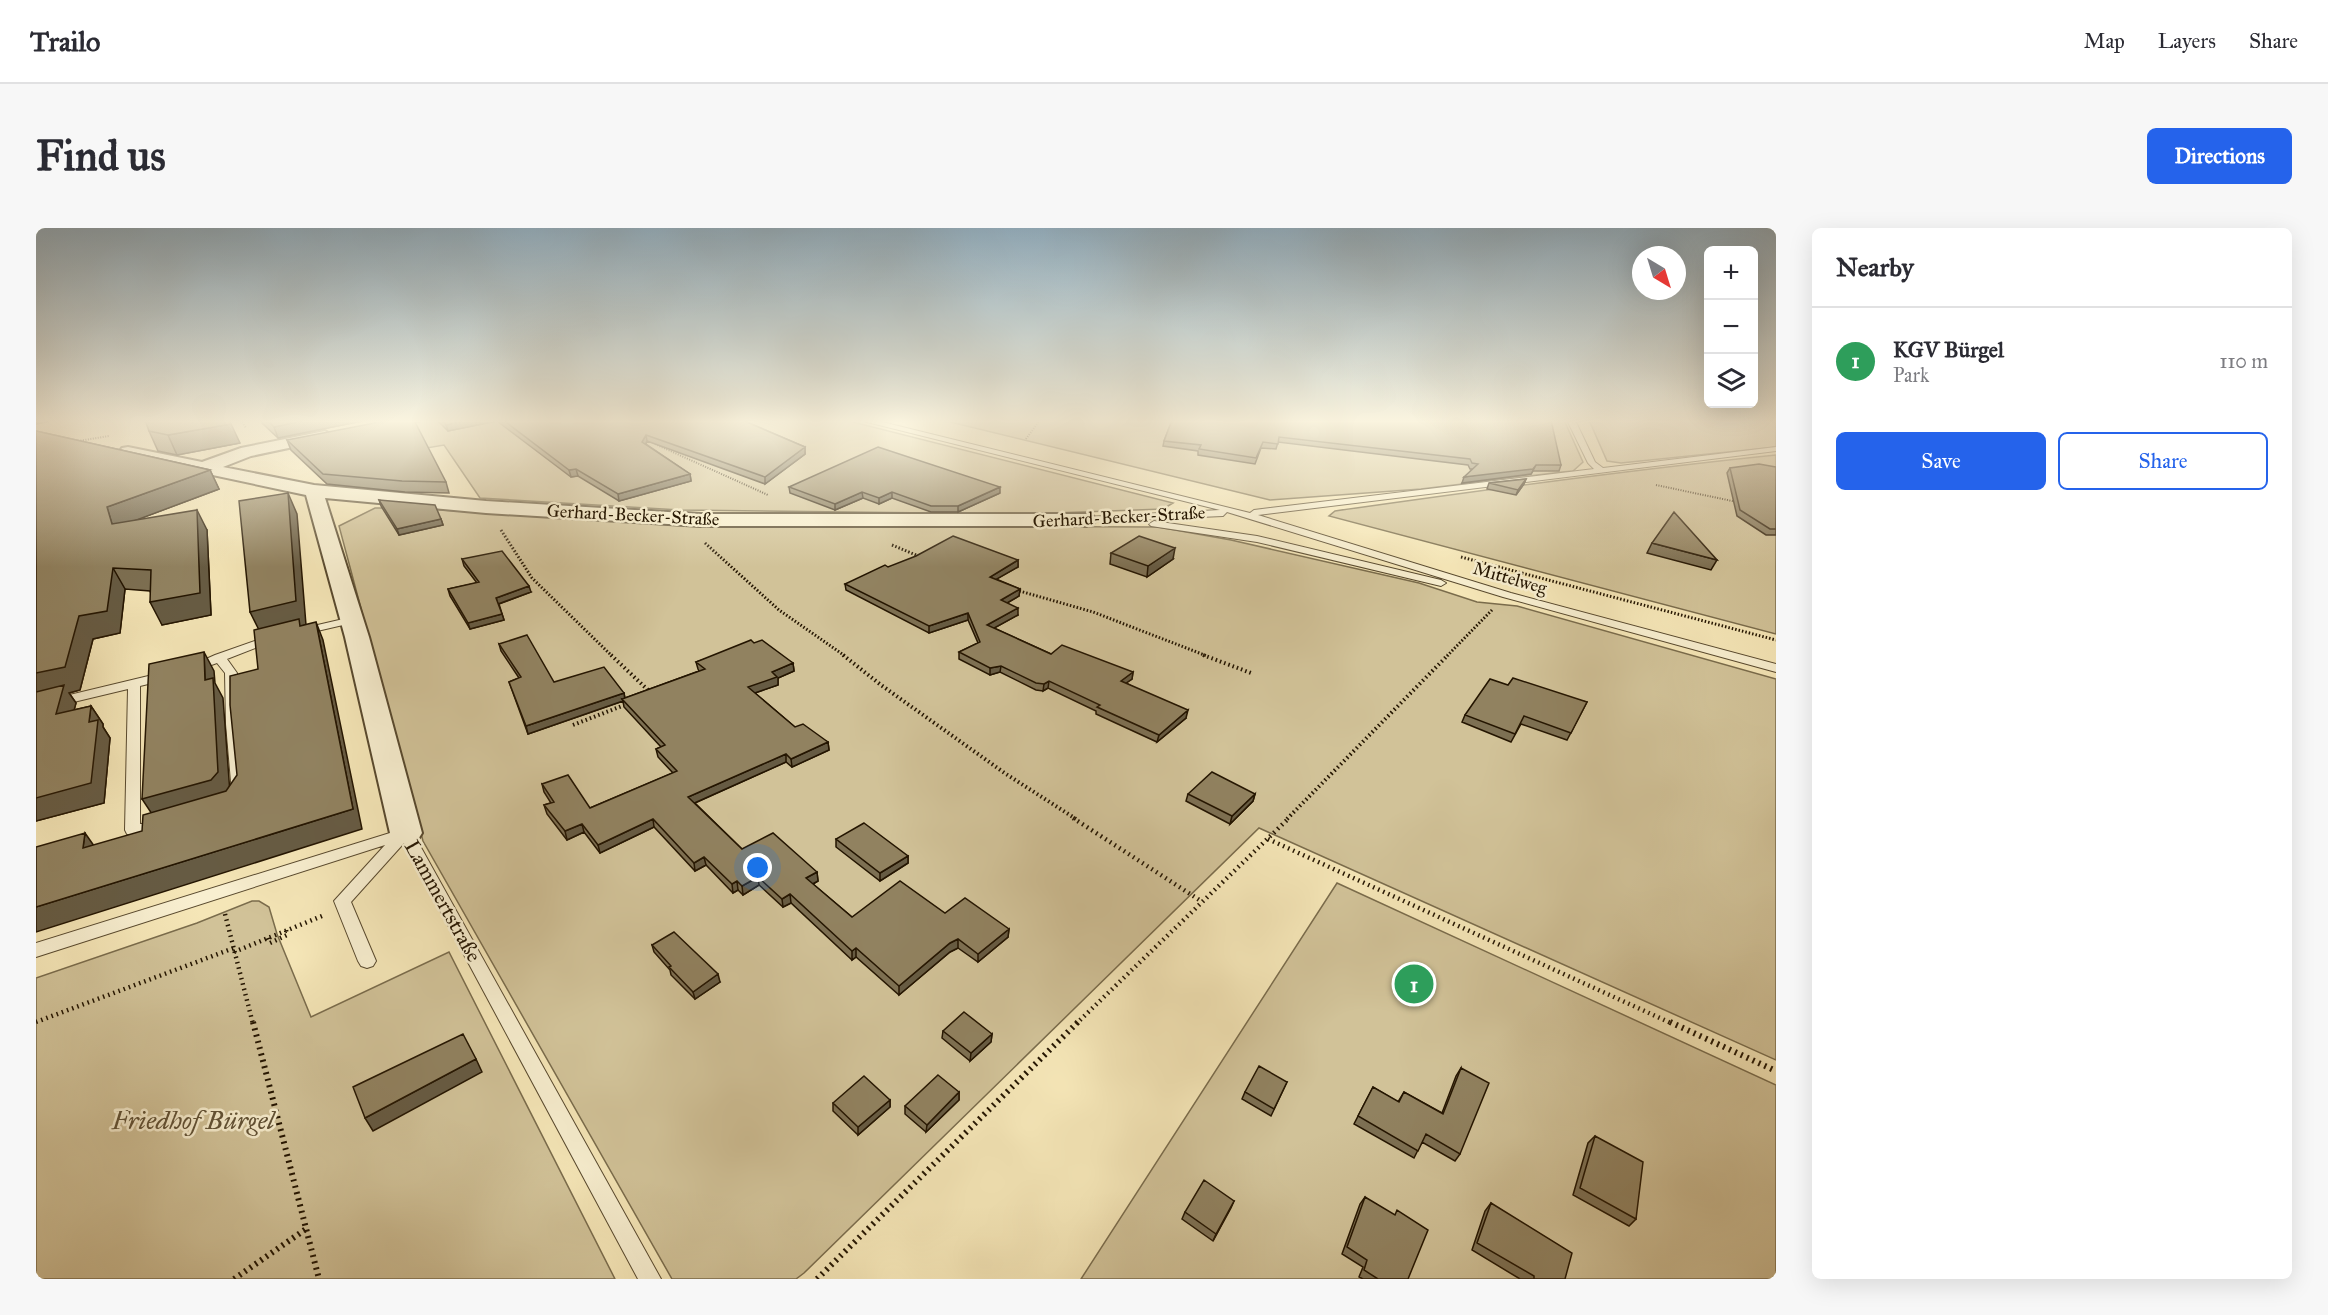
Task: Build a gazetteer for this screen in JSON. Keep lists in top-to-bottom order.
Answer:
{
  "streets": {
    "street": ["Gerhard-Becker-Straße", "Lammertstraße"],
    "lane": ["Mittelweg"]
  },
  "crossings": [
    ["Gerhard-Becker-Straße", "Mittelweg"],
    ["Gerhard-Becker-Straße", "Lammertstraße"]
  ],
  "parks": ["Friedhof Bürgel"],
  "north": "bottom right",
  "page": {
    "header": "Trailo",
    "nav": ["Map", "Layers", "Share"],
    "buttons": [
      "Directions",
      ["Save", "Share"]
    ],
    "title": "Find us",
    "heading": "Nearby",
    "map_buttons": ["+", "−"],
    "list": [
      {
        "mark": "1",
        "name": "KGV Bürgel",
        "note": "Park",
        "value": "110 m"
      }
    ],
    "pins": "1"
  }
}
